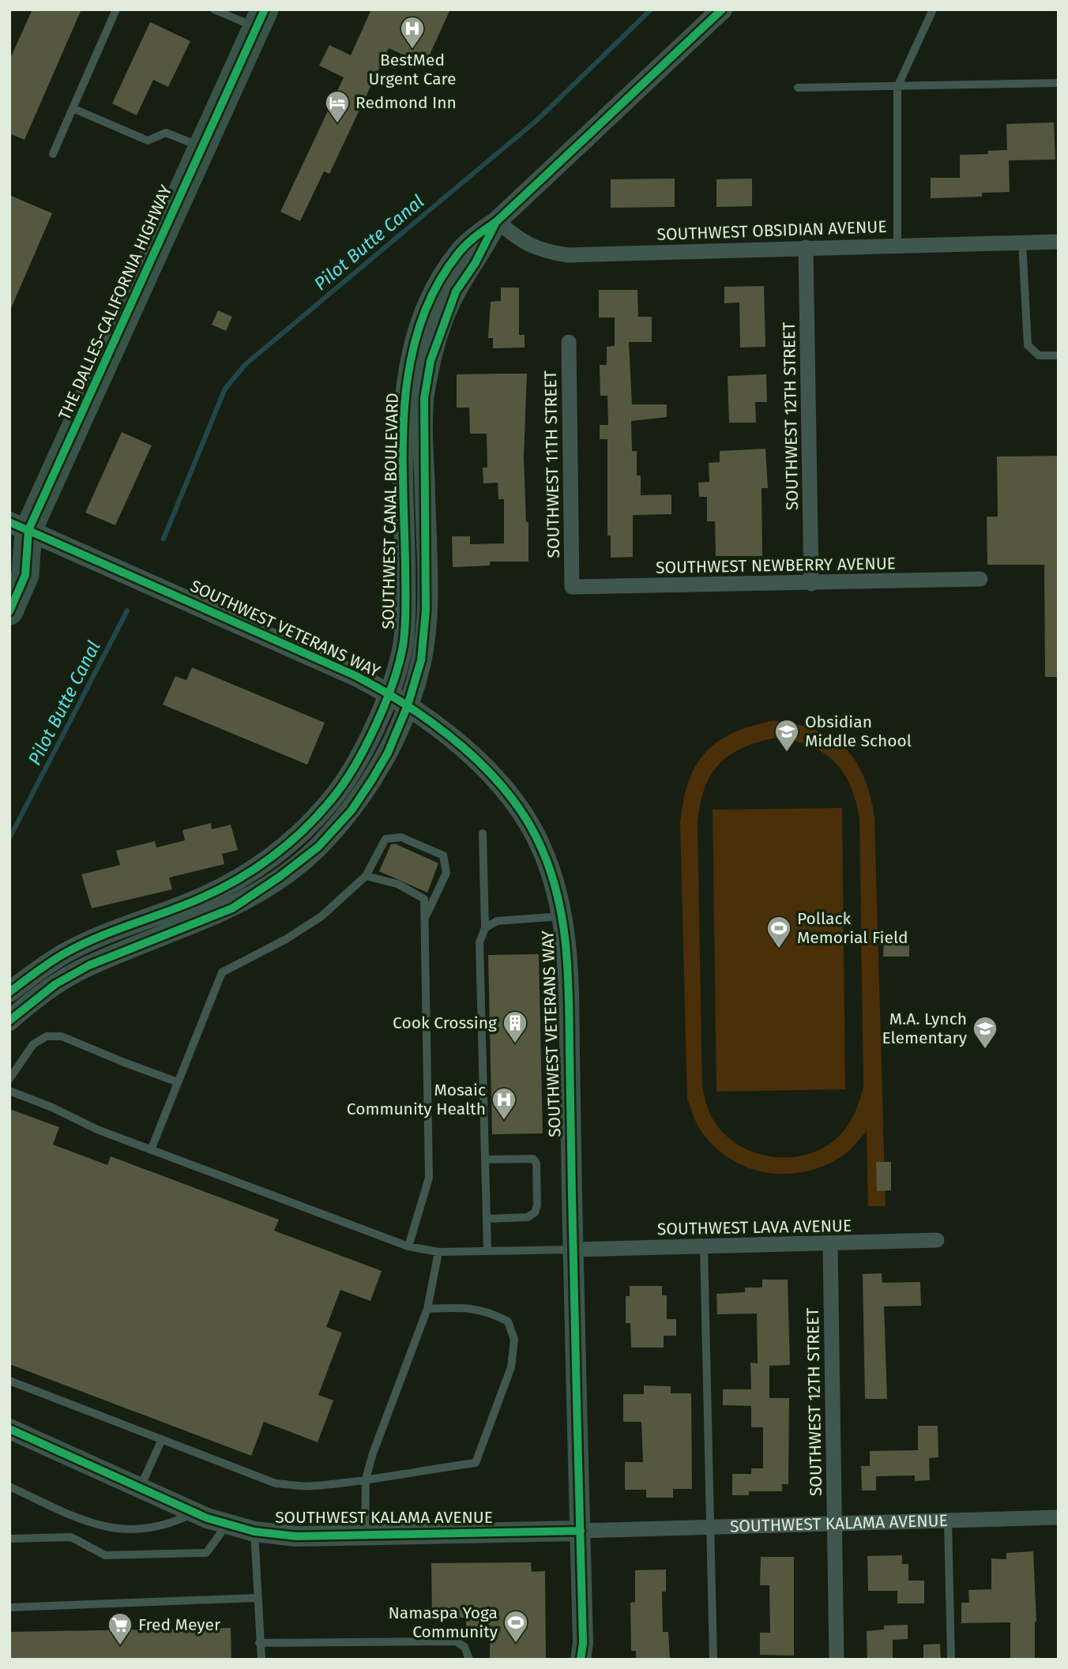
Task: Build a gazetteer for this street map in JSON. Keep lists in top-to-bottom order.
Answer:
{
  "streets": {
    "highway": ["THE DALLES-CALIFORNIA HIGHWAY"],
    "main road": ["SOUTHWEST CANAL BOULEVARD", "SOUTHWEST VETERANS WAY", "SOUTHWEST KALAMA AVENUE"],
    "street": [
      "SOUTHWEST OBSIDIAN AVENUE",
      "SOUTHWEST 12TH STREET",
      "SOUTHWEST 11TH STREET",
      "SOUTHWEST NEWBERRY AVENUE",
      "SOUTHWEST LAVA AVENUE"
    ]
  },
  "crossings": [
    ["SOUTHWEST OBSIDIAN AVENUE", "SOUTHWEST 12TH STREET"],
    ["SOUTHWEST OBSIDIAN AVENUE", "SOUTHWEST CANAL BOULEVARD"],
    ["THE DALLES-CALIFORNIA HIGHWAY", "SOUTHWEST VETERANS WAY"],
    ["SOUTHWEST 12TH STREET", "SOUTHWEST NEWBERRY AVENUE"],
    ["SOUTHWEST 12TH STREET", "SOUTHWEST LAVA AVENUE"],
    ["SOUTHWEST 12TH STREET", "SOUTHWEST KALAMA AVENUE"],
    ["SOUTHWEST 11TH STREET", "SOUTHWEST NEWBERRY AVENUE"],
    ["SOUTHWEST CANAL BOULEVARD", "SOUTHWEST VETERANS WAY"],
    ["SOUTHWEST VETERANS WAY", "SOUTHWEST LAVA AVENUE"],
    ["SOUTHWEST VETERANS WAY", "SOUTHWEST KALAMA AVENUE"]
  ],
  "water": ["Pilot Butte Canal"],
  "places": {
    "hospital": ["BestMed Urgent Care", "Mosaic Community Health"],
    "hotel": ["Redmond Inn"],
    "school or university": ["Obsidian Middle School", "M.A. Lynch Elementary"],
    "sports": ["Pollack Memorial Field", "Namaspa Yoga Community"],
    "building": ["Cook Crossing"],
    "supermarket": ["Fred Meyer"]
  }
}
